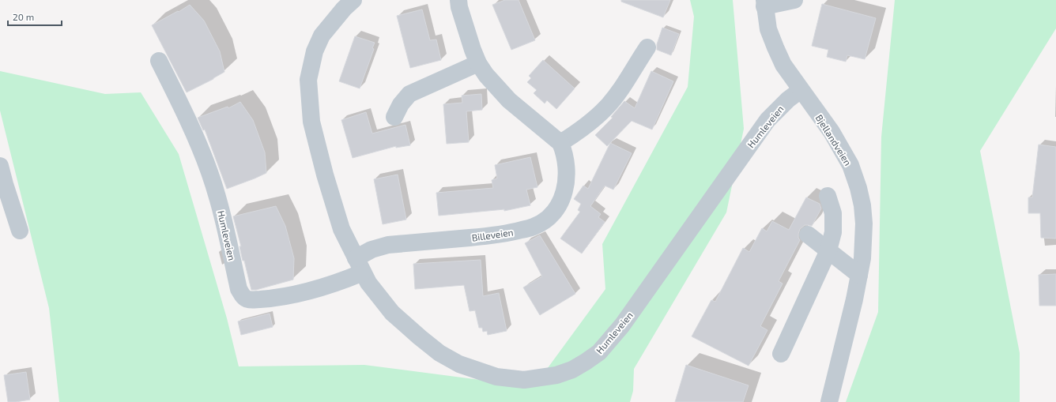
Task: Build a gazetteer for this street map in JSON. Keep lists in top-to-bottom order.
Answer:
{
  "streets": {
    "street": ["Humleveien", "Bjellandveien", "Billeveien"]
  },
  "crossings": [
    ["Humleveien", "Bjellandveien"],
    ["Humleveien", "Billeveien"]
  ],
  "scale_bar": "20 m"
}
